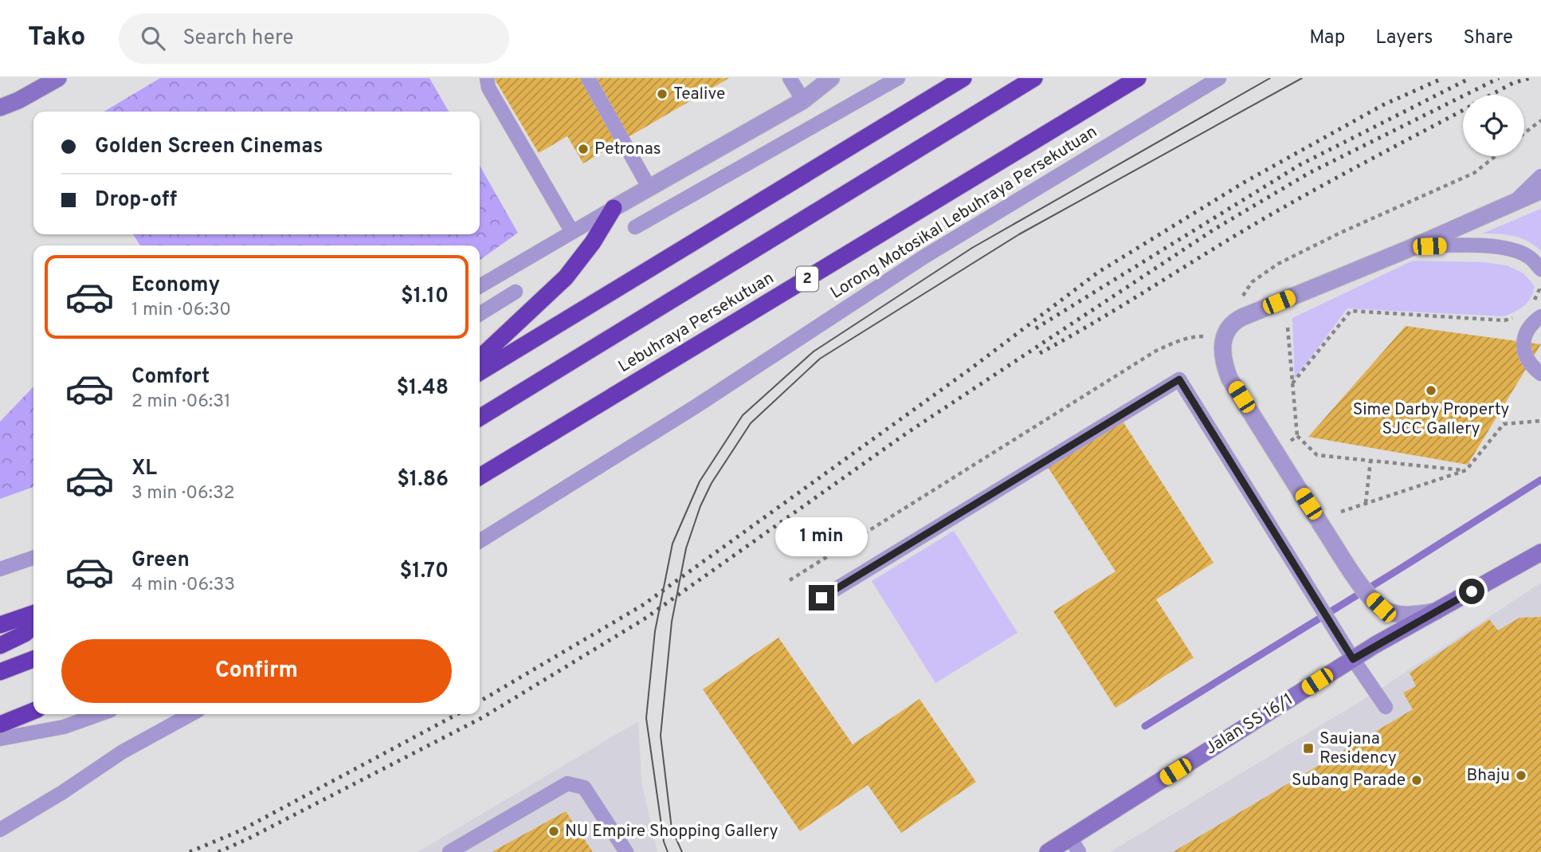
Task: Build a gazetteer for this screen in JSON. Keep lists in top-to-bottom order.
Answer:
{
  "streets": {
    "highway": ["2", "Lebuhraya Persekutuan"],
    "street": ["Jalan SS 16/1"],
    "lane": ["Lorong Motosikal Lebuhraya Persekutuan"]
  },
  "places": {
    "other": [
      "Tealive",
      "Petronas",
      "Sime Darby Property SJCC Gallery",
      "Bhaju",
      "Subang Parade",
      "NU Empire Shopping Gallery"
    ],
    "transit": ["Saujana Residency"]
  },
  "page": {
    "header": "Tako",
    "search": "Search here",
    "nav": ["Map", "Layers", "Share"],
    "banner": ["Golden Screen Cinemas", "Drop-off"],
    "list": [
      {
        "name": "Economy",
        "note": "1 min · 06:30",
        "value": "$1.10"
      },
      {
        "name": "Comfort",
        "note": "2 min · 06:31",
        "value": "$1.48"
      },
      {
        "name": "XL",
        "note": "3 min · 06:32",
        "value": "$1.86"
      },
      {
        "name": "Green",
        "note": "4 min · 06:33",
        "value": "$1.70"
      }
    ],
    "bubble": "1 min",
    "buttons": "Confirm"
  }
}
